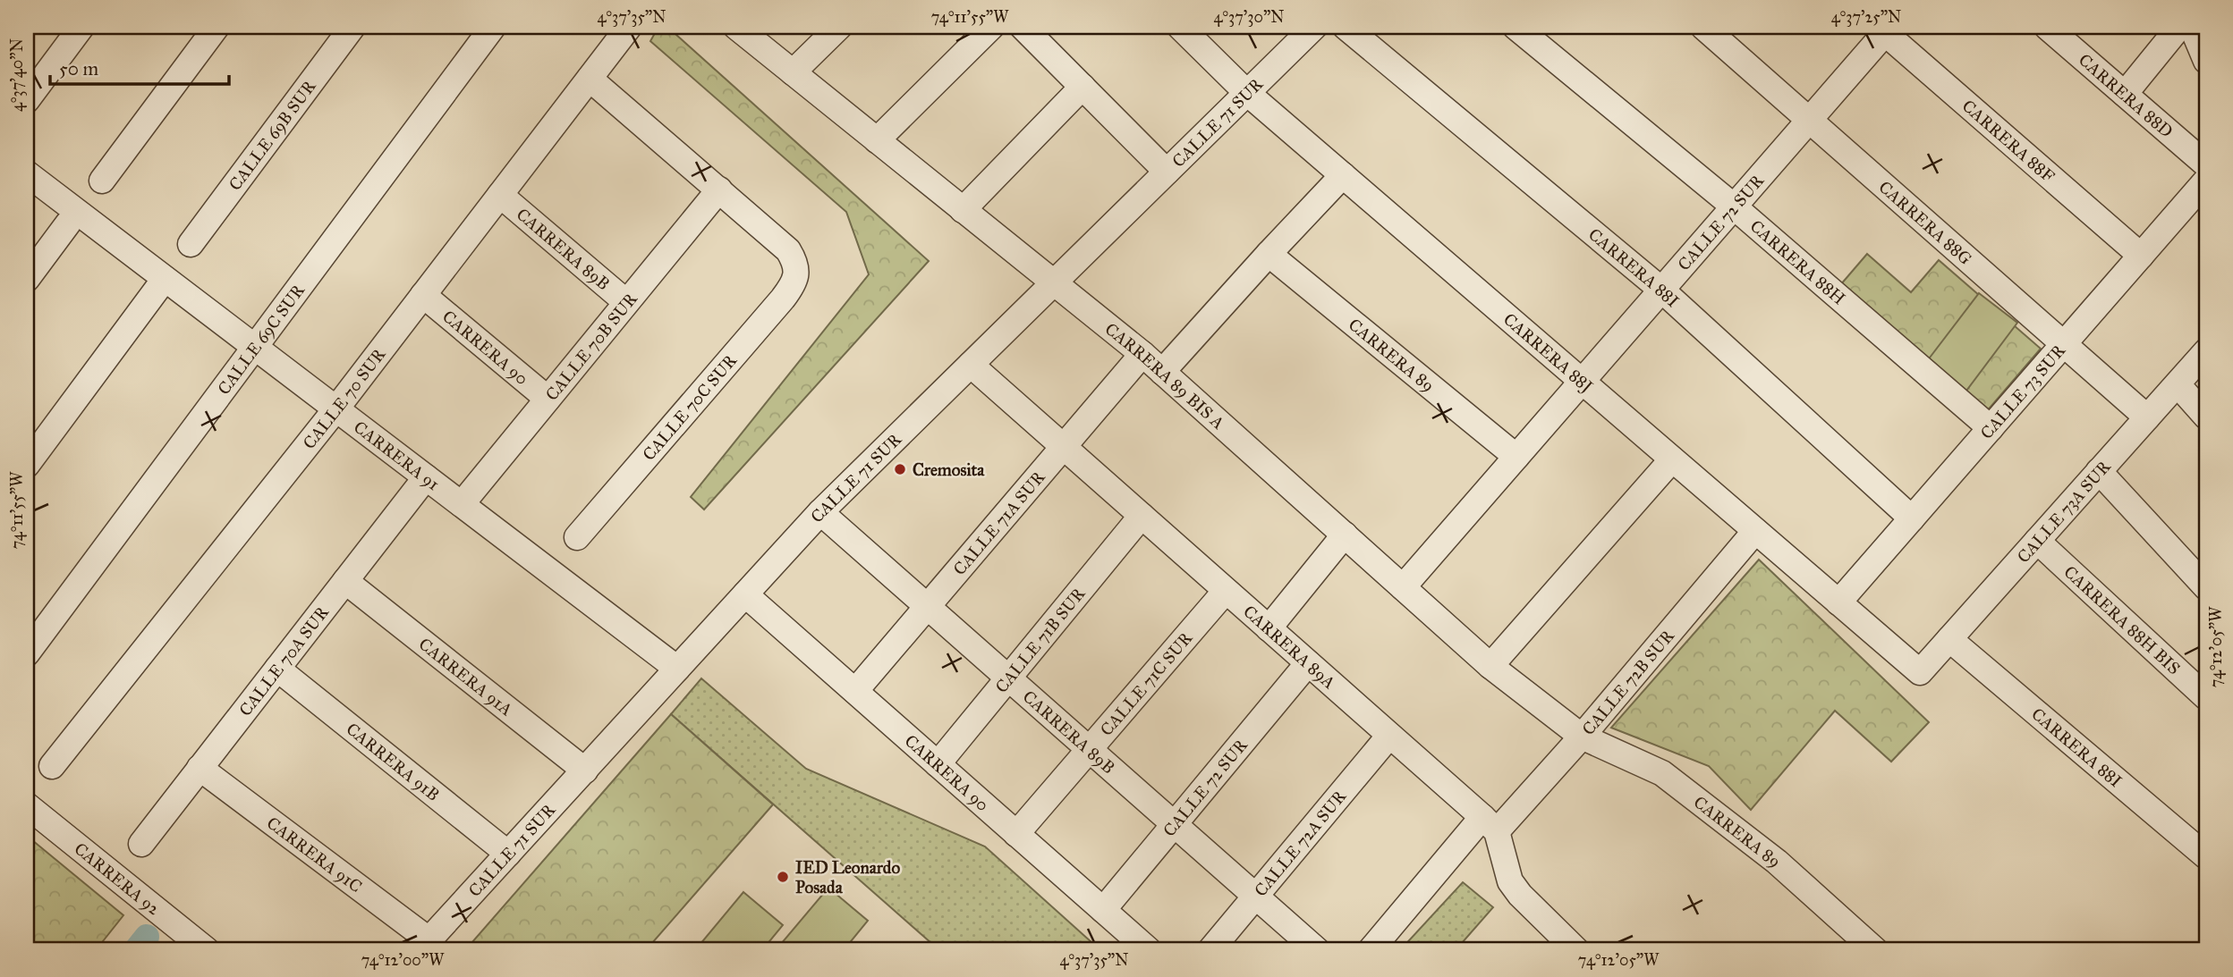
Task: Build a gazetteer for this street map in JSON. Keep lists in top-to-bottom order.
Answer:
{
  "streets": {
    "street": [
      "CARRERA 88D",
      "CALLE 71 SUR",
      "CALLE 69B SUR",
      "CARRERA 88F",
      "CALLE 72 SUR",
      "CARRERA 88G",
      "CARRERA 89B",
      "CARRERA 88H",
      "CARRERA 88I",
      "CALLE 69C SUR",
      "CARRERA 90",
      "CALLE 70B SUR",
      "CARRERA 88J",
      "CARRERA 89",
      "CARRERA 89 BIS A",
      "CALLE 73 SUR",
      "CALLE 70 SUR",
      "CALLE 70C SUR",
      "CARRERA 91",
      "CALLE 73A SUR",
      "CALLE 71A SUR",
      "CARRERA 88H BIS",
      "CALLE 71B SUR",
      "CARRERA 89A",
      "CALLE 70A SUR",
      "CARRERA 91A",
      "CALLE 72B SUR",
      "CALLE 71C SUR",
      "CARRERA 91B",
      "CALLE 72A SUR",
      "CARRERA 91C",
      "CARRERA 92"
    ]
  },
  "crossings": [
    ["CALLE 71 SUR", "CARRERA 89B"],
    ["CALLE 71 SUR", "CARRERA 90"],
    ["CALLE 71 SUR", "CARRERA 88J"],
    ["CALLE 71 SUR", "CARRERA 89 BIS A"],
    ["CALLE 71 SUR", "CARRERA 91"],
    ["CALLE 71 SUR", "CARRERA 89A"],
    ["CALLE 71 SUR", "CARRERA 91A"],
    ["CALLE 71 SUR", "CARRERA 91B"],
    ["CALLE 71 SUR", "CARRERA 91C"],
    ["CARRERA 88F", "CALLE 72 SUR"],
    ["CARRERA 88F", "CALLE 73 SUR"],
    ["CALLE 72 SUR", "CARRERA 88G"],
    ["CALLE 72 SUR", "CARRERA 89B"],
    ["CALLE 72 SUR", "CARRERA 88H"],
    ["CALLE 72 SUR", "CARRERA 88I"],
    ["CALLE 72 SUR", "CARRERA 90"],
    ["CALLE 72 SUR", "CARRERA 88J"],
    ["CALLE 72 SUR", "CARRERA 89"],
    ["CALLE 72 SUR", "CARRERA 89 BIS A"],
    ["CALLE 72 SUR", "CARRERA 89A"],
    ["CARRERA 88G", "CALLE 73 SUR"],
    ["CARRERA 88G", "CALLE 73A SUR"],
    ["CARRERA 89B", "CALLE 70B SUR"],
    ["CARRERA 89B", "CALLE 70 SUR"],
    ["CARRERA 89B", "CALLE 71A SUR"],
    ["CARRERA 89B", "CALLE 71B SUR"],
    ["CARRERA 89B", "CALLE 71C SUR"],
    ["CARRERA 89B", "CALLE 72A SUR"],
    ["CARRERA 88H", "CALLE 73 SUR"],
    ["CARRERA 88I", "CALLE 73 SUR"],
    ["CARRERA 88I", "CALLE 73A SUR"],
    ["CALLE 69C SUR", "CARRERA 91"],
    ["CARRERA 90", "CALLE 70B SUR"],
    ["CARRERA 90", "CALLE 70 SUR"],
    ["CARRERA 90", "CALLE 71A SUR"],
    ["CARRERA 90", "CALLE 71B SUR"],
    ["CARRERA 90", "CALLE 71C SUR"],
    ["CALLE 70B SUR", "CALLE 70C SUR"],
    ["CALLE 70B SUR", "CARRERA 91"],
    ["CARRERA 88J", "CALLE 73 SUR"],
    ["CARRERA 88J", "CALLE 73A SUR"],
    ["CARRERA 88J", "CALLE 72B SUR"],
    ["CARRERA 89", "CARRERA 89 BIS A"],
    ["CARRERA 89", "CALLE 72B SUR"],
    ["CARRERA 89 BIS A", "CALLE 71A SUR"],
    ["CARRERA 89 BIS A", "CALLE 72B SUR"],
    ["CALLE 70 SUR", "CARRERA 91"],
    ["CARRERA 91", "CALLE 70A SUR"],
    ["CALLE 73A SUR", "CARRERA 88H BIS"],
    ["CALLE 71A SUR", "CARRERA 89A"],
    ["CALLE 71B SUR", "CARRERA 89A"],
    ["CARRERA 89A", "CALLE 72B SUR"],
    ["CARRERA 89A", "CALLE 71C SUR"],
    ["CARRERA 89A", "CALLE 72A SUR"],
    ["CALLE 70A SUR", "CARRERA 91A"],
    ["CALLE 70A SUR", "CARRERA 91B"],
    ["CALLE 70A SUR", "CARRERA 91C"]
  ],
  "places": ["Cremosita", "IED Leonardo Posada"],
  "scale_bar": "50 m",
  "coordinates": [
    "4°37'35\"N",
    "74°11'55\"W",
    "4°37'30\"N",
    "4°37'25\"N",
    "4°37'40\"N",
    "74°12'05\"W",
    "74°12'00\"W"
  ]
}
